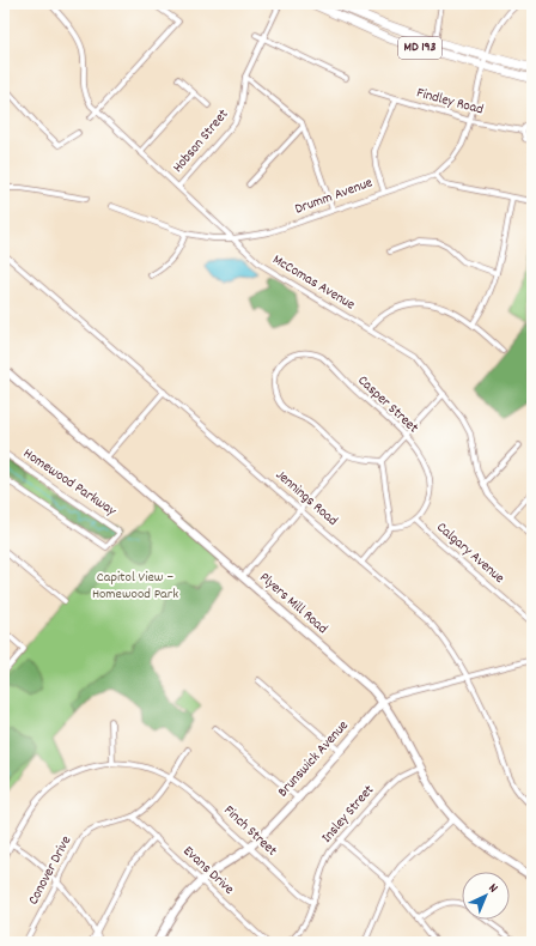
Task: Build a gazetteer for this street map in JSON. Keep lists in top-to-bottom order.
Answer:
{
  "streets": {
    "main road": ["MD 193"],
    "street": [
      "Findley Road",
      "Hobson Street",
      "Drumm Avenue",
      "McComas Avenue",
      "Casper Street",
      "Homewood Parkway",
      "Jennings Road",
      "Calgary Avenue",
      "Plyers Mill Road",
      "Brunswick Avenue",
      "Insley Street",
      "Finch Street",
      "Conover Drive",
      "Evans Drive"
    ]
  },
  "crossings": [
    ["MD 193", "Drumm Avenue"],
    ["Findley Road", "Drumm Avenue"],
    ["Hobson Street", "McComas Avenue"],
    ["Drumm Avenue", "McComas Avenue"],
    ["Casper Street", "Calgary Avenue"],
    ["Jennings Road", "Brunswick Avenue"],
    ["Plyers Mill Road", "Brunswick Avenue"],
    ["Plyers Mill Road", "Insley Street"],
    ["Brunswick Avenue", "Finch Street"],
    ["Brunswick Avenue", "Evans Drive"],
    ["Insley Street", "Finch Street"],
    ["Finch Street", "Conover Drive"],
    ["Conover Drive", "Evans Drive"]
  ],
  "parks": ["Capitol View – Homewood Park"],
  "north": "top right"
}
